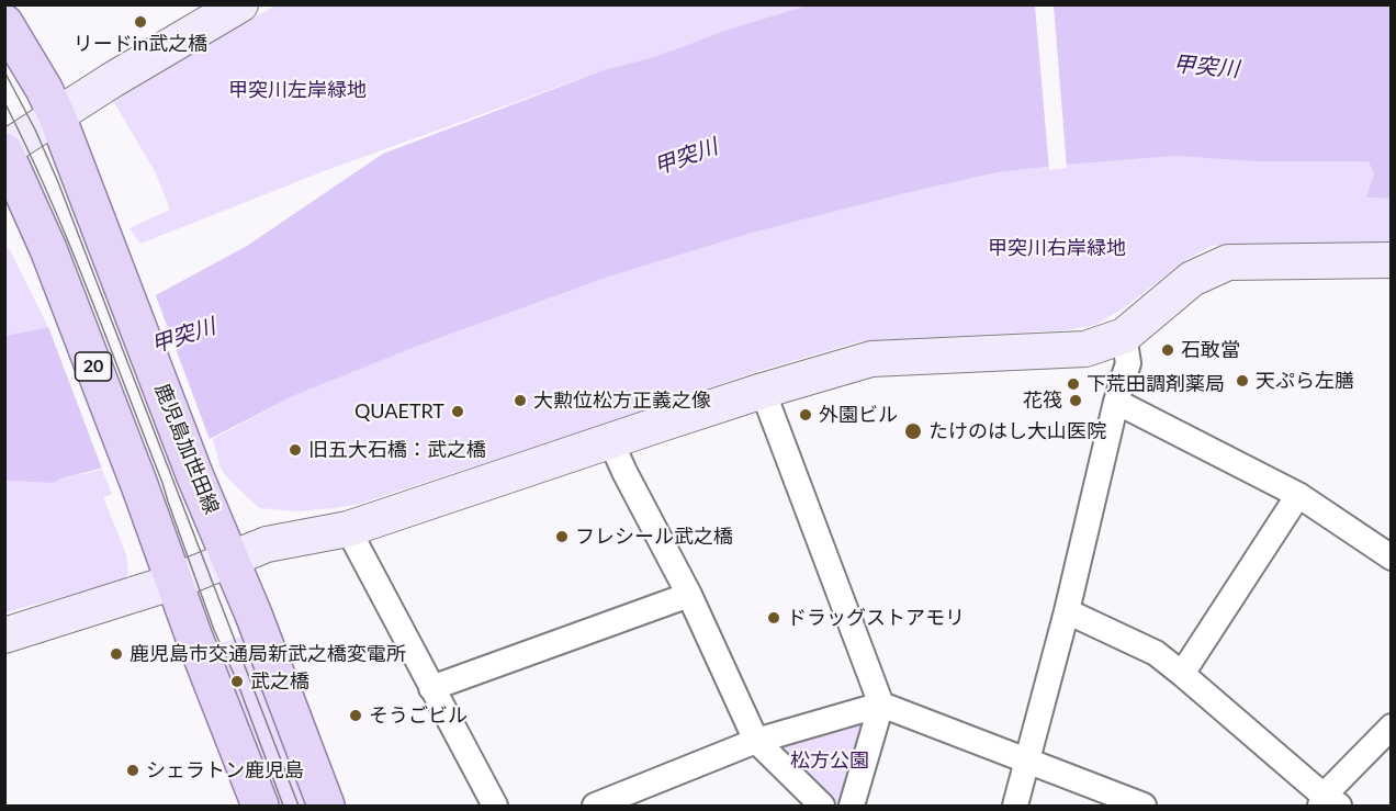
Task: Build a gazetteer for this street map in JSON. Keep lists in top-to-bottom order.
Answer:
{
  "streets": {
    "main road": ["20", "鹿児島加世田線"]
  },
  "water": ["甲突川"],
  "parks": ["甲突川左岸緑地", "甲突川右岸緑地", "松方公園"],
  "places": [
    "リードin武之橋",
    "石敢當",
    "天ぷら左膳",
    "下荒田調剤薬局",
    "大勲位松方正義之像",
    "花筏",
    "QUAETRT",
    "外園ビル",
    "たけのはし大山医院",
    "旧五大石橋：武之橋",
    "フレシール武之橋",
    "ドラッグストアモリ",
    "鹿児島市交通局新武之橋変電所",
    "武之橋",
    "そうごビル",
    "シェラトン鹿児島"
  ]
}
